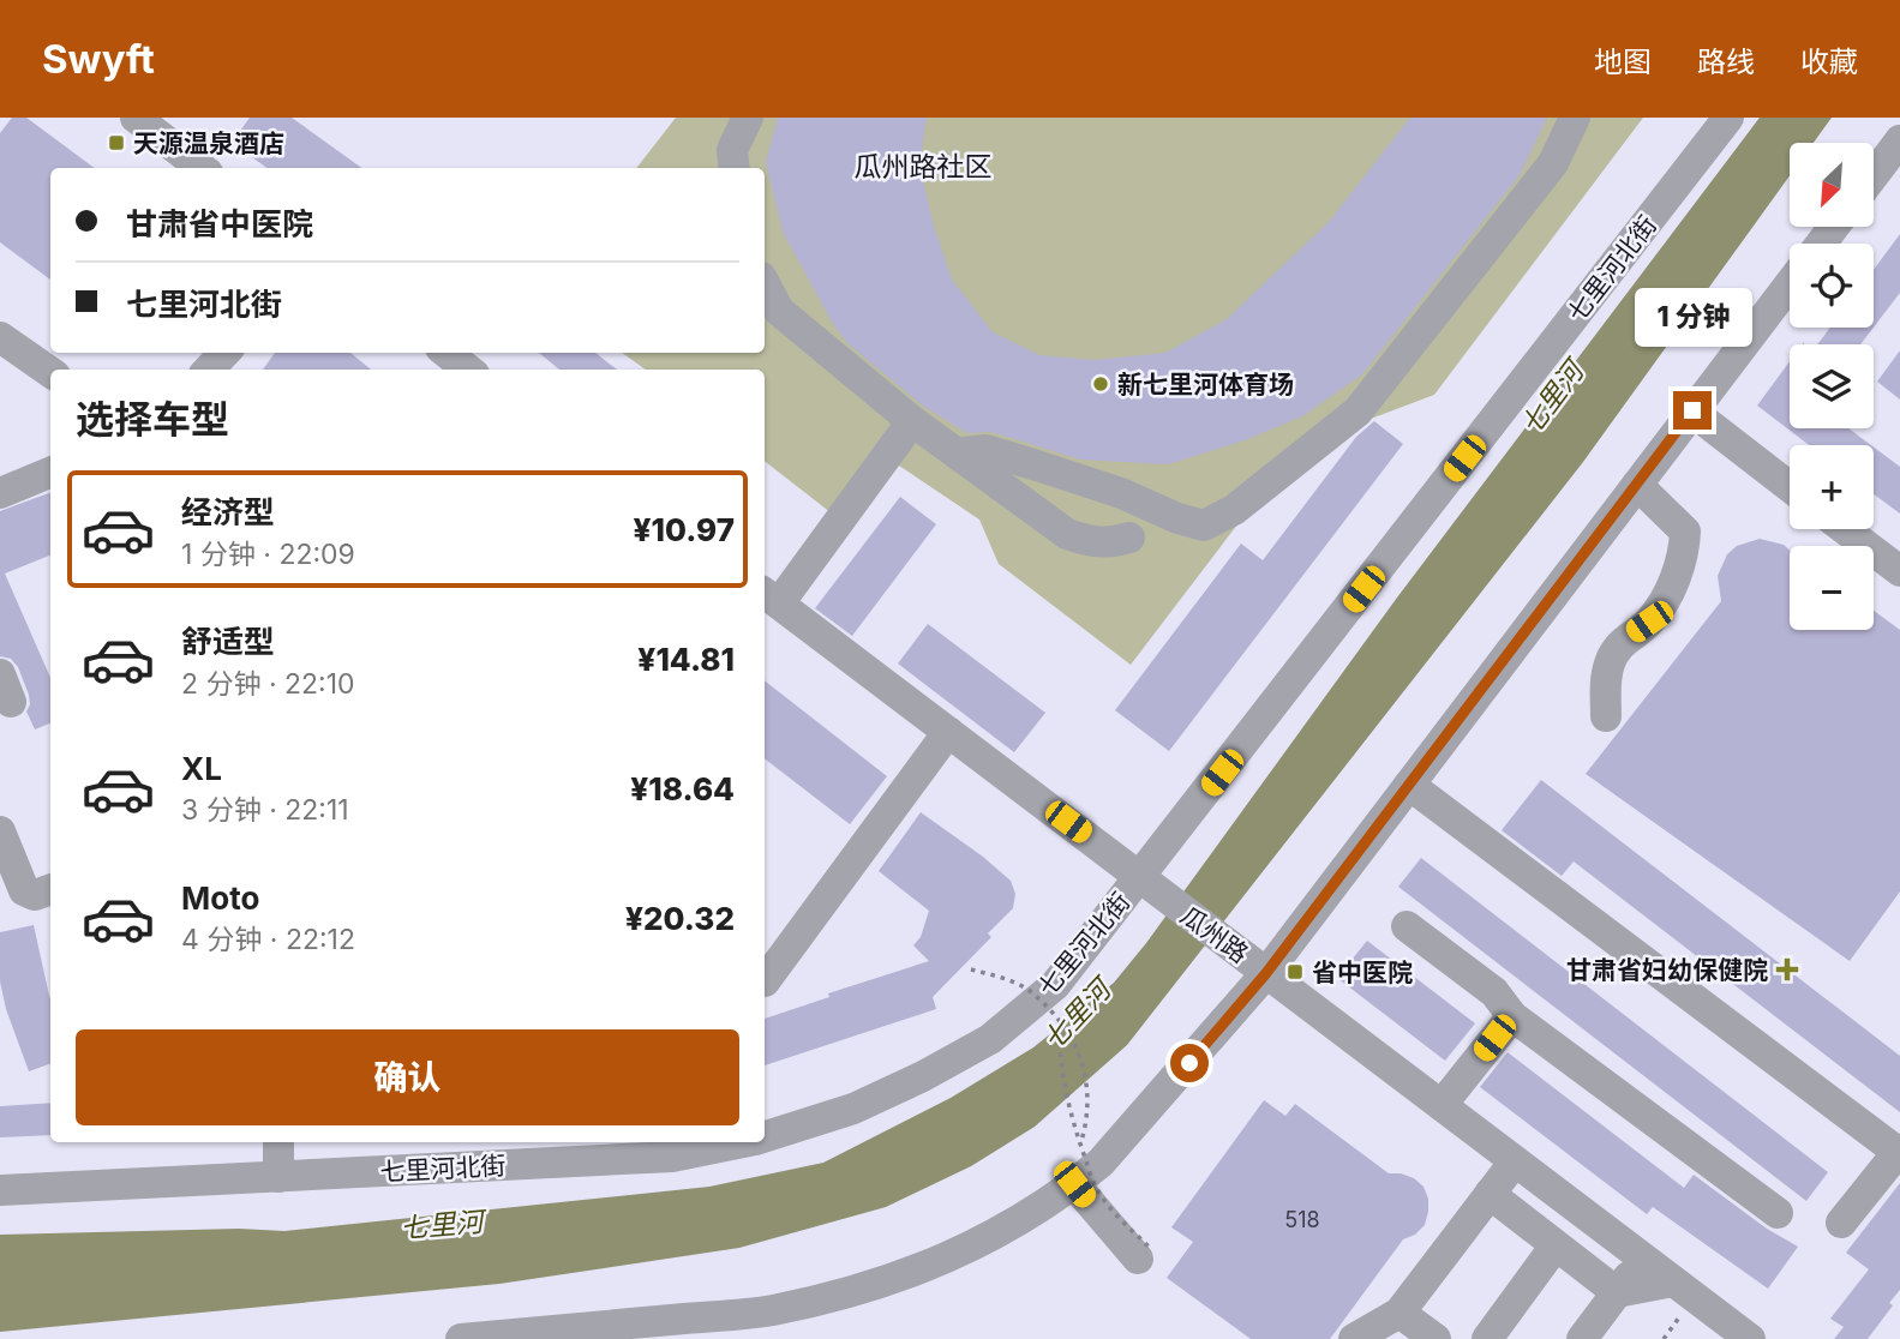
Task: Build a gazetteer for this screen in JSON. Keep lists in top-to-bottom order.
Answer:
{
  "streets": {
    "street": ["七里河北街", "瓜州路"]
  },
  "crossings": [
    ["七里河北街", "瓜州路"]
  ],
  "districts": ["瓜州路社区"],
  "water": ["七里河"],
  "places": {
    "transit": ["天源温泉酒店", "省中医院"],
    "other": ["新七里河体育场"],
    "health": ["甘肃省妇幼保健院"]
  },
  "house_numbers": ["518"],
  "north": "bottom left",
  "page": {
    "header": "Swyft",
    "nav": ["地图", "路线", "收藏"],
    "map_buttons": ["+", "−"],
    "banner": ["甘肃省中医院", "七里河北街"],
    "bubble": "1 分钟",
    "heading": "选择车型",
    "list": [
      {
        "name": "经济型",
        "note": "1 分钟 · 22:09",
        "value": "¥10.97"
      },
      {
        "name": "舒适型",
        "note": "2 分钟 · 22:10",
        "value": "¥14.81"
      },
      {
        "name": "XL",
        "note": "3 分钟 · 22:11",
        "value": "¥18.64"
      },
      {
        "name": "Moto",
        "note": "4 分钟 · 22:12",
        "value": "¥20.32"
      }
    ],
    "buttons": "确认"
  }
}
